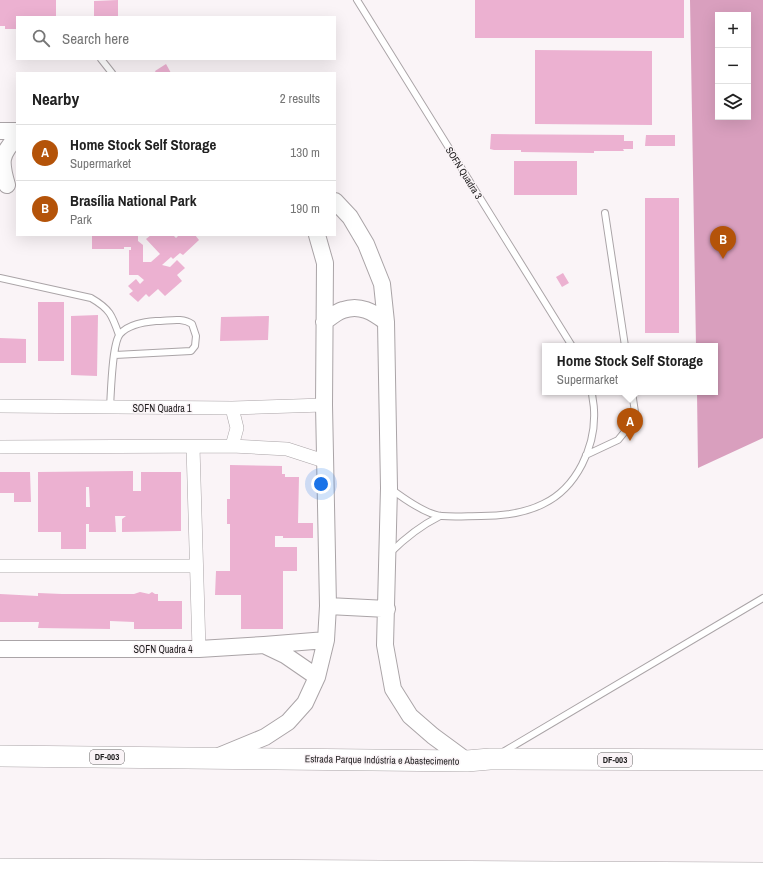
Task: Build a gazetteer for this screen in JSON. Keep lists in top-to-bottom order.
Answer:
{
  "streets": {
    "highway": ["DF-003", "Estrada Parque Indústria e Abastecimento"],
    "street": ["SOFN Quadra 1", "SOFN Quadra 4"],
    "lane": ["SOFN Quadra 3"]
  },
  "page": {
    "map_buttons": ["+", "−"],
    "search": "Search here",
    "heading": ["Nearby", "2 results"],
    "list": [
      {
        "mark": "A",
        "name": "Home Stock Self Storage",
        "note": "Supermarket",
        "value": "130 m"
      },
      {
        "mark": "B",
        "name": "Brasília National Park",
        "note": "Park",
        "value": "190 m"
      }
    ],
    "pins": ["B", "A"],
    "popup": ["Home Stock Self Storage", "Supermarket"]
  }
}
